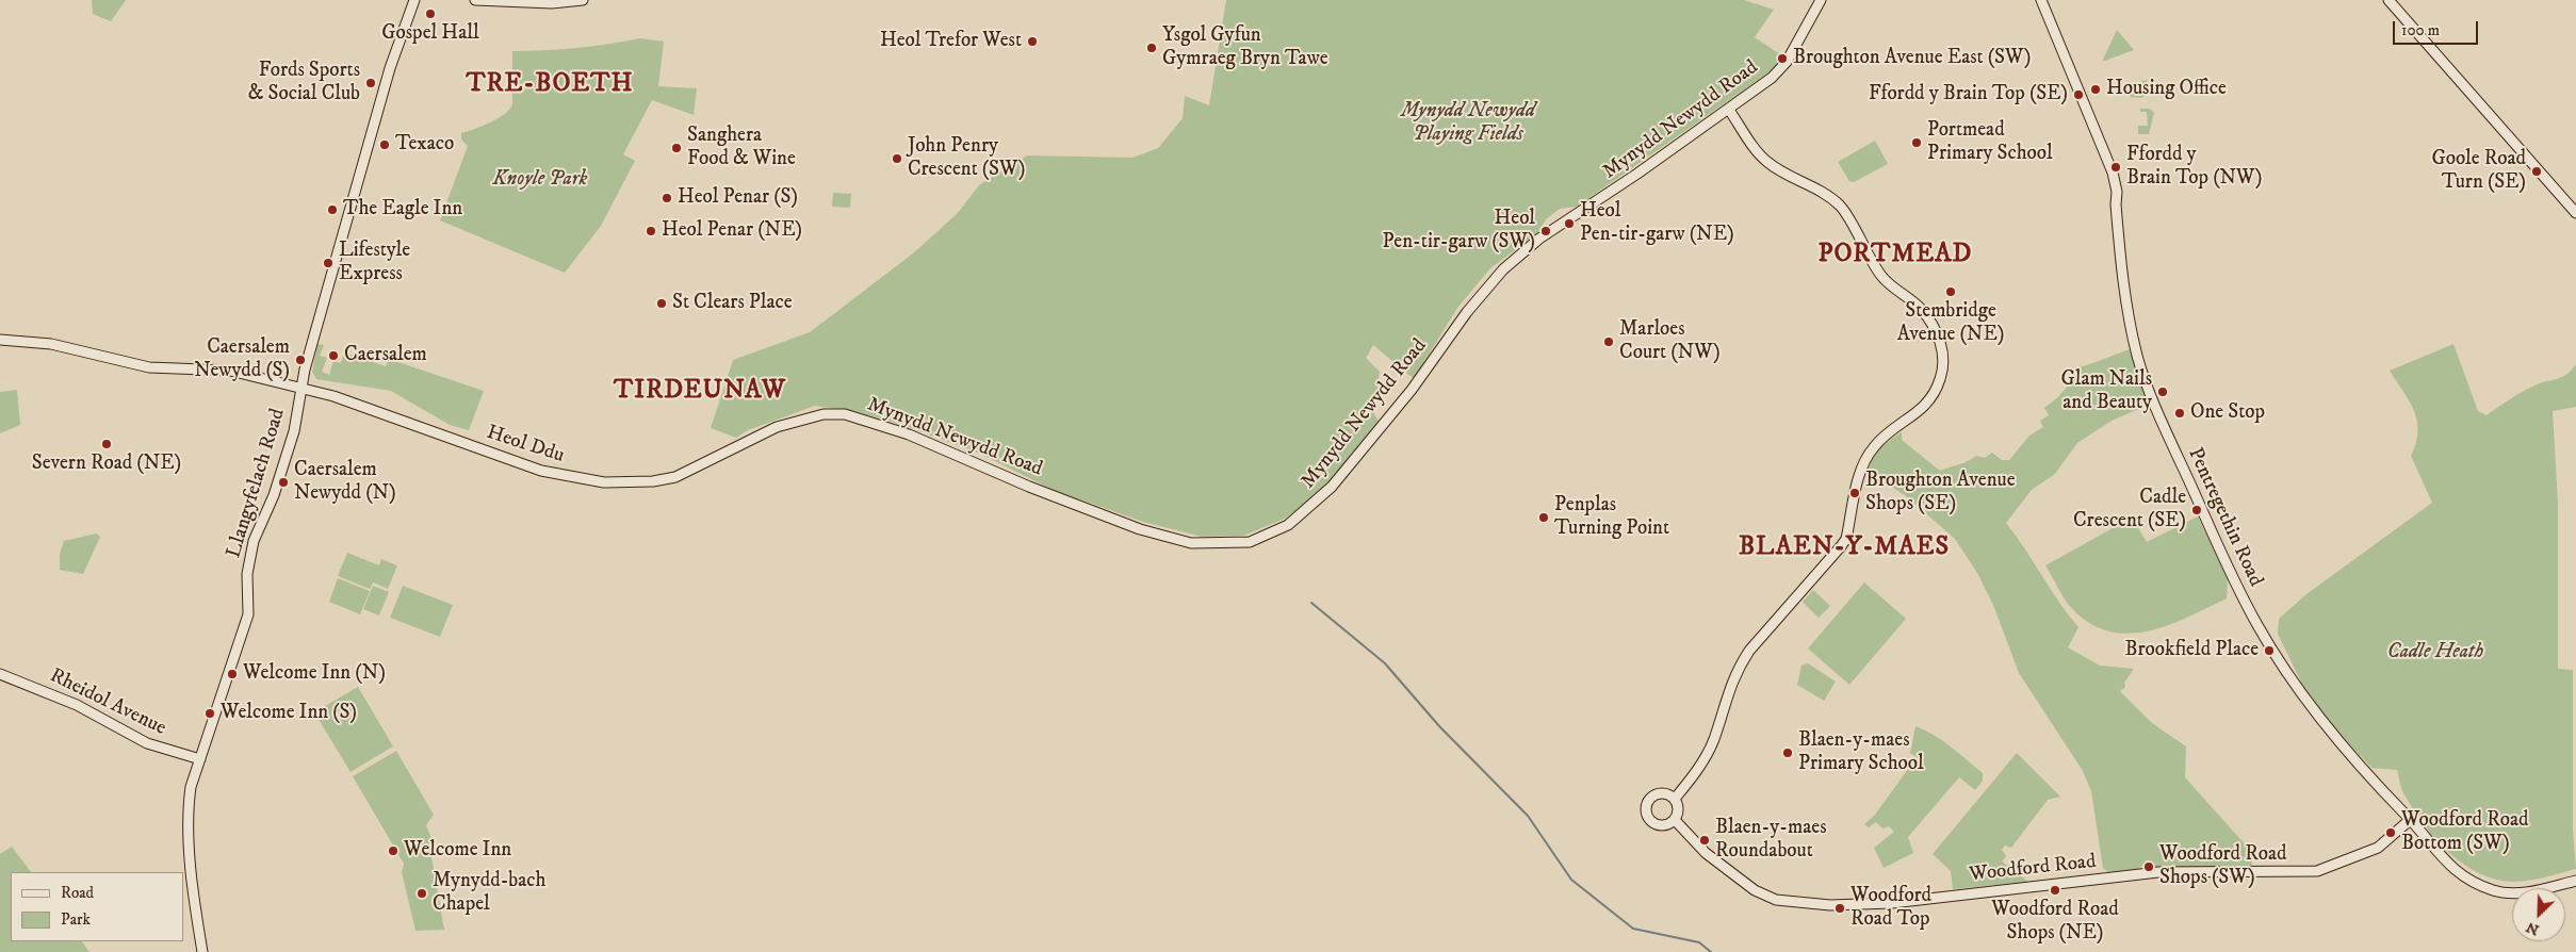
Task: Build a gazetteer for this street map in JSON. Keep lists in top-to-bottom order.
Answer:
{
  "streets": {
    "street": [
      "Mynydd Newydd Road",
      "Heol Ddu",
      "Llangyfelach Road",
      "Pentregethin Road",
      "Rheidol Avenue",
      "Woodford Road"
    ]
  },
  "crossings": [
    ["Mynydd Newydd Road", "Heol Ddu"],
    ["Heol Ddu", "Llangyfelach Road"],
    ["Llangyfelach Road", "Rheidol Avenue"],
    ["Pentregethin Road", "Woodford Road"]
  ],
  "districts": [
    "TRE-BOETH",
    "PORTMEAD",
    "TIRDEUNAW",
    "BLAEN-Y-MAES"
  ],
  "parks": ["Mynydd Newydd Playing Fields", "Knoyle Park", "Cadle Heath"],
  "places": [
    "Gospel Hall",
    "Heol Trefor West",
    "Ysgol Gyfun Gymraeg Bryn Tawe",
    "Broughton Avenue East (SW)",
    "Fords Sports & Social Club",
    "Housing Office",
    "Ffordd y Brain Top (SE)",
    "Portmead Primary School",
    "Texaco",
    "Sanghera Food & Wine",
    "John Penry Crescent (SW)",
    "Ffordd y Brain Top (NW)",
    "Goole Road Turn (SE)",
    "Heol Penar (S)",
    "The Eagle Inn",
    "Heol Pen-tir-garw (NE)",
    "Heol Penar (NE)",
    "Heol Pen-tir-garw (SW)",
    "Lifestyle Express",
    "Stembridge Avenue (NE)",
    "St Clears Place",
    "Marloes Court (NW)",
    "Caersalem",
    "Caersalem Newydd (S)",
    "Glam Nails and Beauty",
    "One Stop",
    "Severn Road (NE)",
    "Caersalem Newydd (N)",
    "Broughton Avenue Shops (SE)",
    "Cadle Crescent (SE)",
    "Penplas Turning Point",
    "Brookfield Place",
    "Welcome Inn (N)",
    "Welcome Inn (S)",
    "Blaen-y-maes Primary School",
    "Woodford Road Bottom (SW)",
    "Blaen-y-maes Roundabout",
    "Welcome Inn",
    "Woodford Road Shops (SW)",
    "Woodford Road Shops (NE)",
    "Mynydd-bach Chapel",
    "Woodford Road Top"
  ],
  "legend": ["Road", "Park"],
  "scale_bar": "100 m",
  "north": "bottom left"
}
